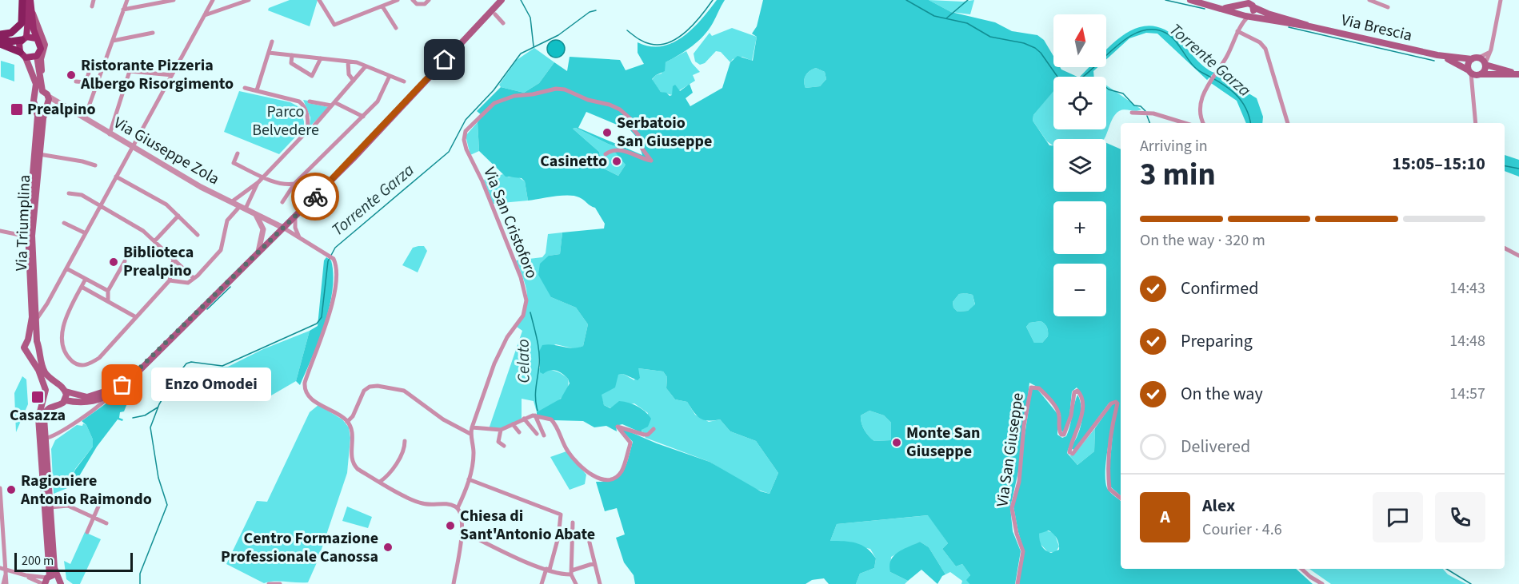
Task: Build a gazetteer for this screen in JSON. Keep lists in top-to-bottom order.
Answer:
{
  "streets": {
    "main road": ["Via Brescia", "Via Triumplina"],
    "street": ["Via Giuseppe Zola", "Via San Cristoforo", "Via San Giuseppe"]
  },
  "crossings": [
    ["Via Giuseppe Zola", "Via Triumplina"]
  ],
  "water": ["Torrente Garza", "Celato"],
  "parks": ["Parco Belvedere"],
  "places": {
    "other": [
      "Ristorante Pizzeria Albergo Risorgimento",
      "Serbatoio San Giuseppe",
      "Casinetto",
      "Biblioteca Prealpino",
      "Enzo Omodei",
      "Monte San Giuseppe",
      "Ragioniere Antonio Raimondo",
      "Chiesa di Sant'Antonio Abate",
      "Centro Formazione Professionale Canossa"
    ],
    "transit": ["Prealpino", "Casazza"]
  },
  "scale_bar": "200 m",
  "north": "top",
  "page": {
    "map_buttons": ["+", "−"],
    "heading": ["3 min", "Arriving in", "15:05–15:10"],
    "panel": ["Alex", "Courier · 4.6"],
    "bar": "On the way · 320 m",
    "list": [
      ["Confirmed", "14:43"],
      ["Preparing", "14:48"],
      ["On the way", "14:57"],
      "Delivered"
    ],
    "bubble": "Enzo Omodei",
    "round": "A",
    "scale": "200 m"
  }
}
